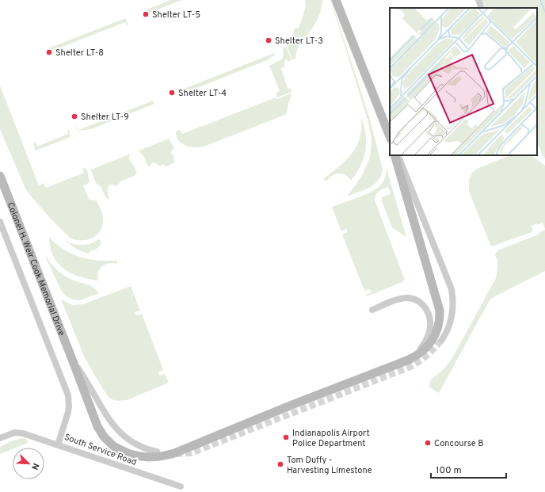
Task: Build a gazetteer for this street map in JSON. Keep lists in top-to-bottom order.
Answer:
{
  "streets": {
    "street": ["Colonel H. Weir Cook Memorial Drive", "South Service Road"]
  },
  "places": [
    "Shelter LT-5",
    "Shelter LT-3",
    "Shelter LT-8",
    "Shelter LT-4",
    "Shelter LT-9",
    "Indianapolis Airport Police Department",
    "Concourse B",
    "Tom Duffy - Harvesting Limestone"
  ],
  "scale_bar": "100 m",
  "north": "bottom right"
}
